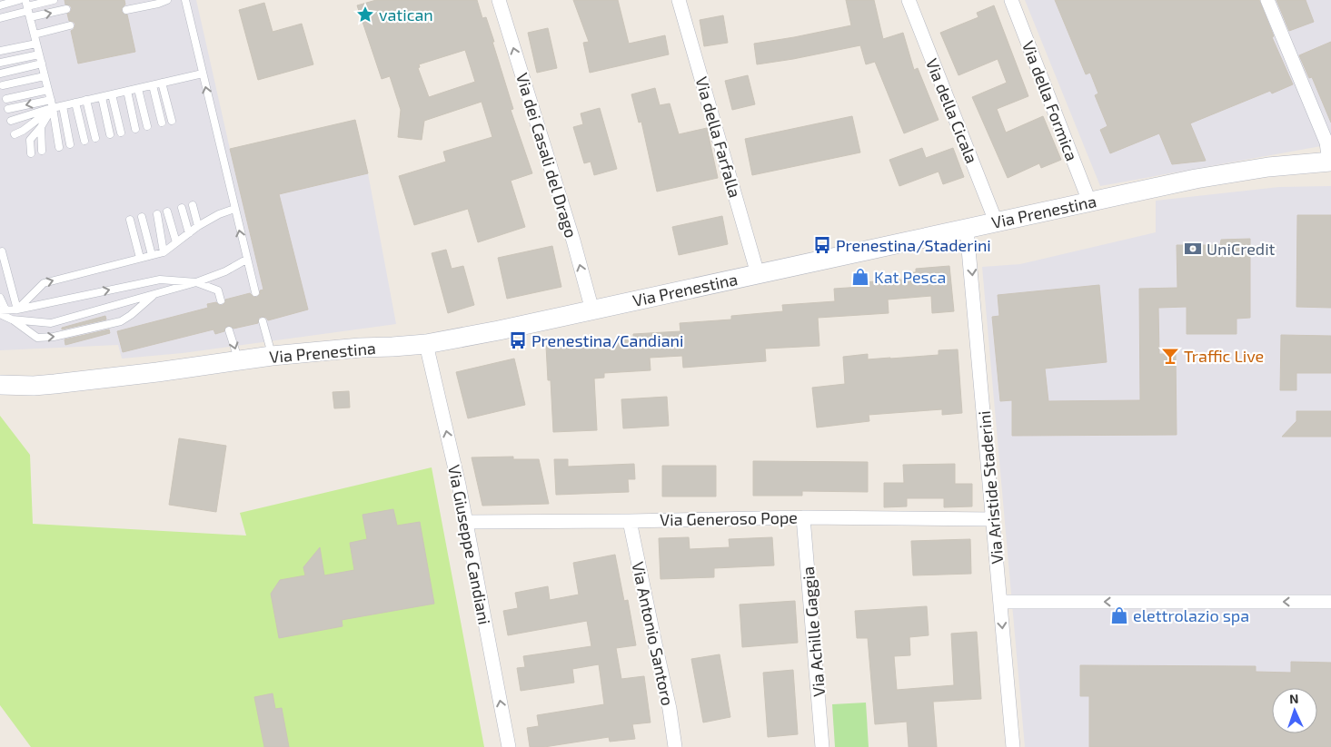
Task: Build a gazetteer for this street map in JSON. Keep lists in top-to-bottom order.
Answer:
{
  "streets": {
    "street": [
      "Via della Formica",
      "Via della Cicala",
      "Via della Farfalla",
      "Via dei Casali del Drago",
      "Via Prenestina",
      "Via Aristide Staderini",
      "Via Generoso Pope",
      "Via Giuseppe Candiani",
      "Via Achille Gaggia",
      "Via Antonio Santoro"
    ]
  },
  "crossings": [
    ["Via della Formica", "Via Prenestina"],
    ["Via della Cicala", "Via Prenestina"],
    ["Via della Farfalla", "Via Prenestina"],
    ["Via dei Casali del Drago", "Via Prenestina"],
    ["Via Prenestina", "Via Aristide Staderini"],
    ["Via Prenestina", "Via Giuseppe Candiani"],
    ["Via Aristide Staderini", "Via Generoso Pope"],
    ["Via Generoso Pope", "Via Giuseppe Candiani"],
    ["Via Generoso Pope", "Via Achille Gaggia"],
    ["Via Generoso Pope", "Via Antonio Santoro"]
  ],
  "one_way": ["Via dei Casali del Drago", "Via Aristide Staderini", "Via Giuseppe Candiani"],
  "places": {
    "place": ["vatican"],
    "bus stop": ["Prenestina/Staderini", "Prenestina/Candiani"],
    "bank": ["UniCredit"],
    "shop": ["Kat Pesca", "elettrolazio spa"],
    "bar": ["Traffic Live"]
  },
  "north": "top"
}
